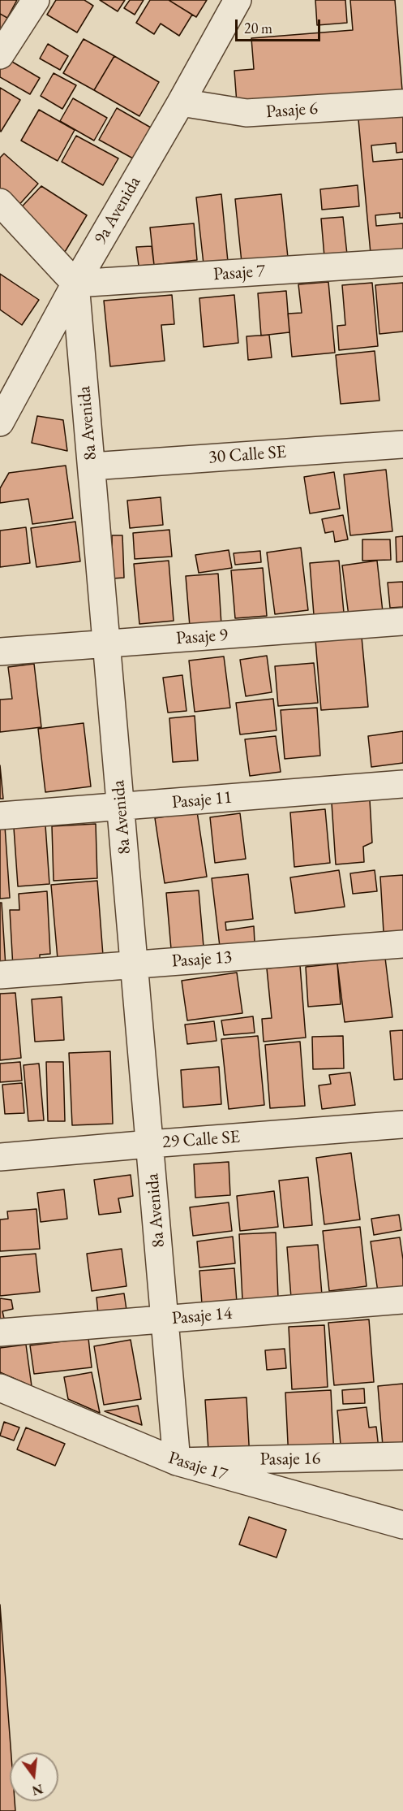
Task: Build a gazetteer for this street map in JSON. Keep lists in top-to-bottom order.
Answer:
{
  "streets": {
    "street": [
      "Pasaje 6",
      "9a Avenida",
      "Pasaje 7",
      "8a Avenida",
      "30 Calle SE",
      "Pasaje 9",
      "Pasaje 11",
      "Pasaje 13",
      "29 Calle SE",
      "Pasaje 14",
      "Pasaje 16",
      "Pasaje 17"
    ]
  },
  "crossings": [
    ["Pasaje 6", "9a Avenida"],
    ["9a Avenida", "Pasaje 7"],
    ["9a Avenida", "8a Avenida"],
    ["Pasaje 7", "8a Avenida"],
    ["8a Avenida", "30 Calle SE"],
    ["8a Avenida", "Pasaje 9"],
    ["8a Avenida", "Pasaje 11"],
    ["8a Avenida", "Pasaje 13"],
    ["8a Avenida", "29 Calle SE"],
    ["8a Avenida", "Pasaje 14"],
    ["8a Avenida", "Pasaje 16"],
    ["8a Avenida", "Pasaje 17"],
    ["Pasaje 16", "Pasaje 17"]
  ],
  "scale_bar": "20 m",
  "north": "bottom"
}
